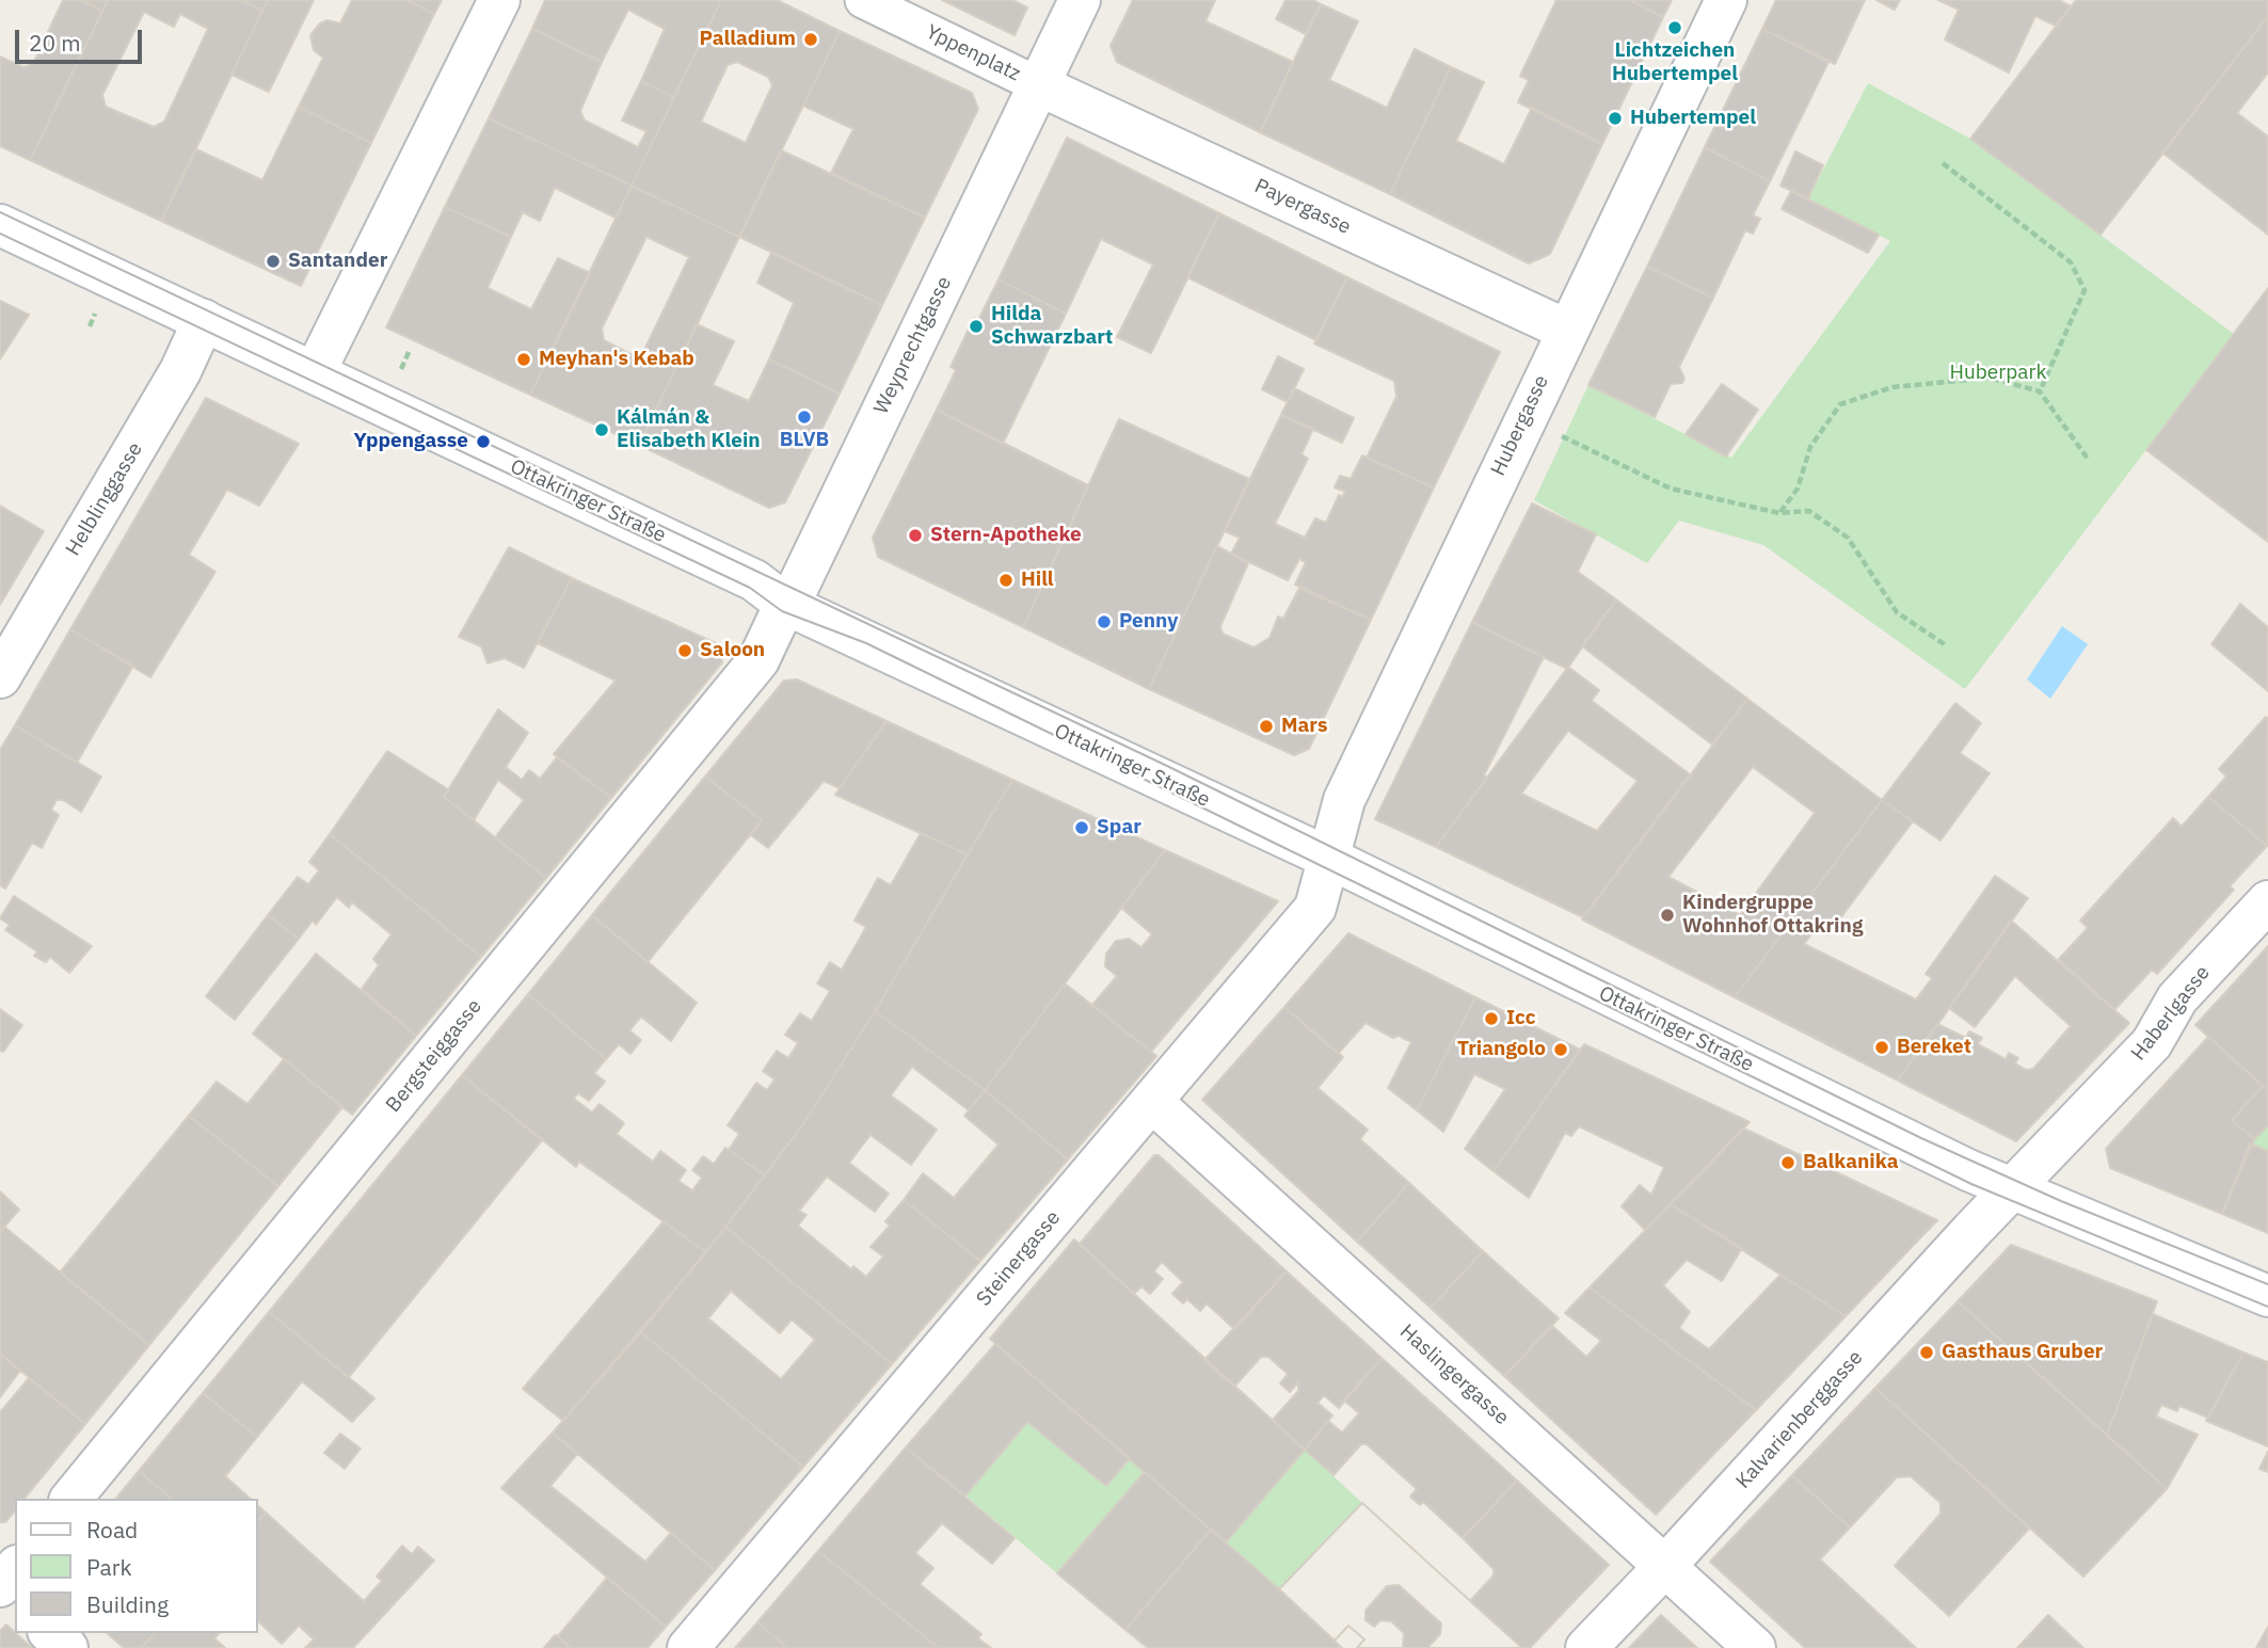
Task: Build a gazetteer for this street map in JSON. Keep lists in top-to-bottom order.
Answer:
{
  "streets": {
    "street": [
      "Yppenplatz",
      "Payergasse",
      "Weyprechtgasse",
      "Hubergasse",
      "Helblinggasse",
      "Ottakringer Straße",
      "Haberlgasse",
      "Bergsteiggasse",
      "Steinergasse",
      "Haslingergasse",
      "Kalvarienberggasse"
    ]
  },
  "crossings": [
    ["Yppenplatz", "Payergasse"],
    ["Yppenplatz", "Weyprechtgasse"],
    ["Payergasse", "Weyprechtgasse"],
    ["Payergasse", "Hubergasse"],
    ["Weyprechtgasse", "Ottakringer Straße"],
    ["Weyprechtgasse", "Bergsteiggasse"],
    ["Hubergasse", "Ottakringer Straße"],
    ["Hubergasse", "Steinergasse"],
    ["Helblinggasse", "Ottakringer Straße"],
    ["Ottakringer Straße", "Haberlgasse"],
    ["Ottakringer Straße", "Bergsteiggasse"],
    ["Ottakringer Straße", "Steinergasse"],
    ["Ottakringer Straße", "Kalvarienberggasse"],
    ["Haberlgasse", "Kalvarienberggasse"],
    ["Steinergasse", "Haslingergasse"],
    ["Haslingergasse", "Kalvarienberggasse"]
  ],
  "parks": ["Huberpark"],
  "places": [
    "Lichtzeichen Hubertempel",
    "Palladium",
    "Hubertempel",
    "Santander",
    "Hilda Schwarzbart",
    "Meyhan's Kebab",
    "BLVB",
    "Kálmán & Elisabeth Klein",
    "Yppengasse",
    "Stern-Apotheke",
    "Hill",
    "Penny",
    "Saloon",
    "Mars",
    "Spar",
    "Kindergruppe Wohnhof Ottakring",
    "Icc",
    "Bereket",
    "Triangolo",
    "Balkanika",
    "Gasthaus Gruber"
  ],
  "legend": ["Road", "Park", "Building"],
  "scale_bar": "20 m"
}
